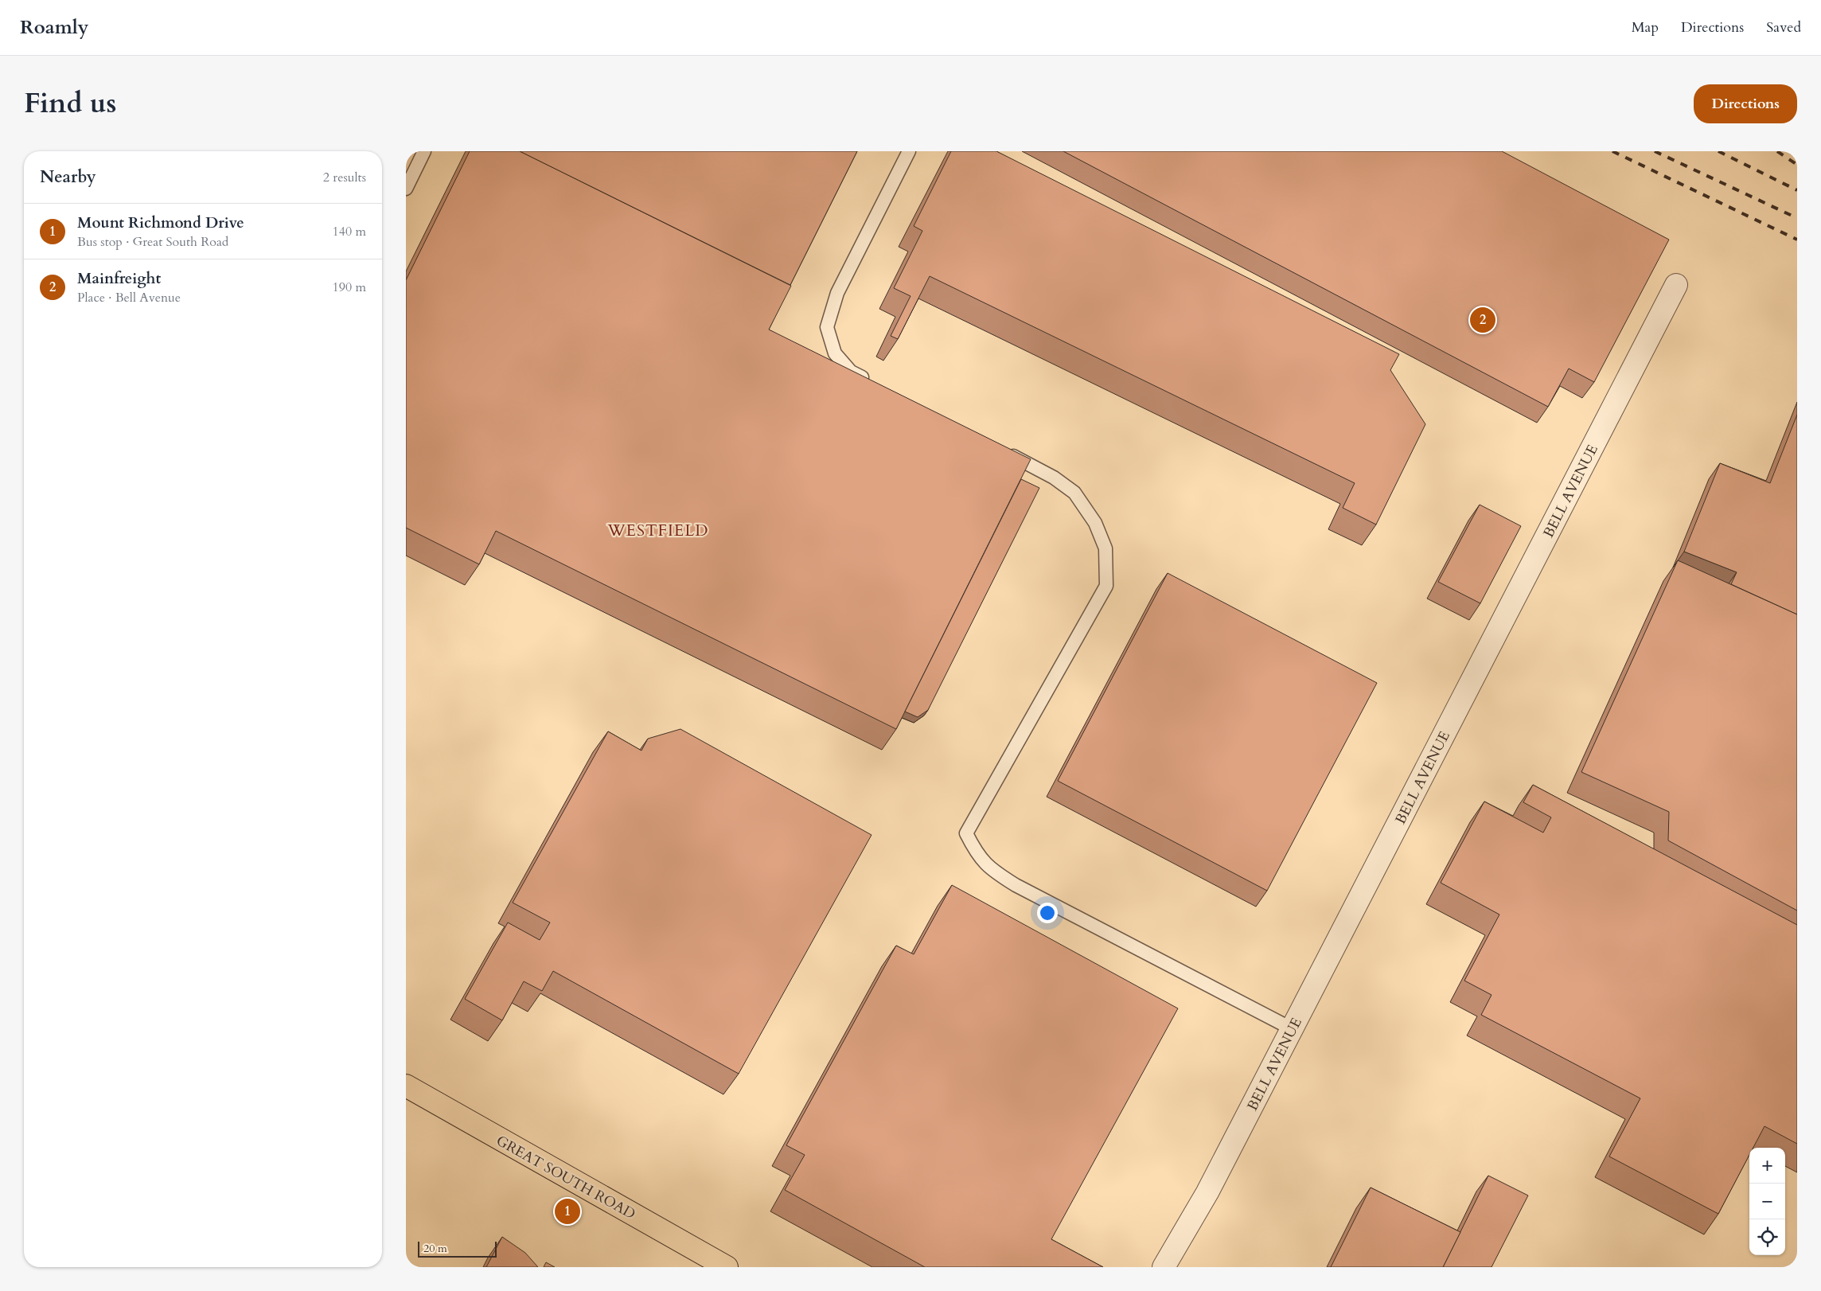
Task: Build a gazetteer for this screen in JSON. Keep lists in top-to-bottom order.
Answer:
{
  "streets": {
    "main road": ["GREAT SOUTH ROAD"],
    "street": ["BELL AVENUE"]
  },
  "districts": ["WESTFIELD"],
  "scale_bar": "20 m",
  "page": {
    "header": "Roamly",
    "nav": ["Map", "Directions", "Saved"],
    "title": "Find us",
    "buttons": "Directions",
    "heading": ["Nearby", "2 results"],
    "list": [
      {
        "mark": "1",
        "name": "Mount Richmond Drive",
        "note": "Bus stop · Great South Road",
        "value": "140 m"
      },
      {
        "mark": "2",
        "name": "Mainfreight",
        "note": "Place · Bell Avenue",
        "value": "190 m"
      }
    ],
    "pins": ["2", "1"],
    "map_buttons": ["+", "−"],
    "scale": "20 m"
  }
}
